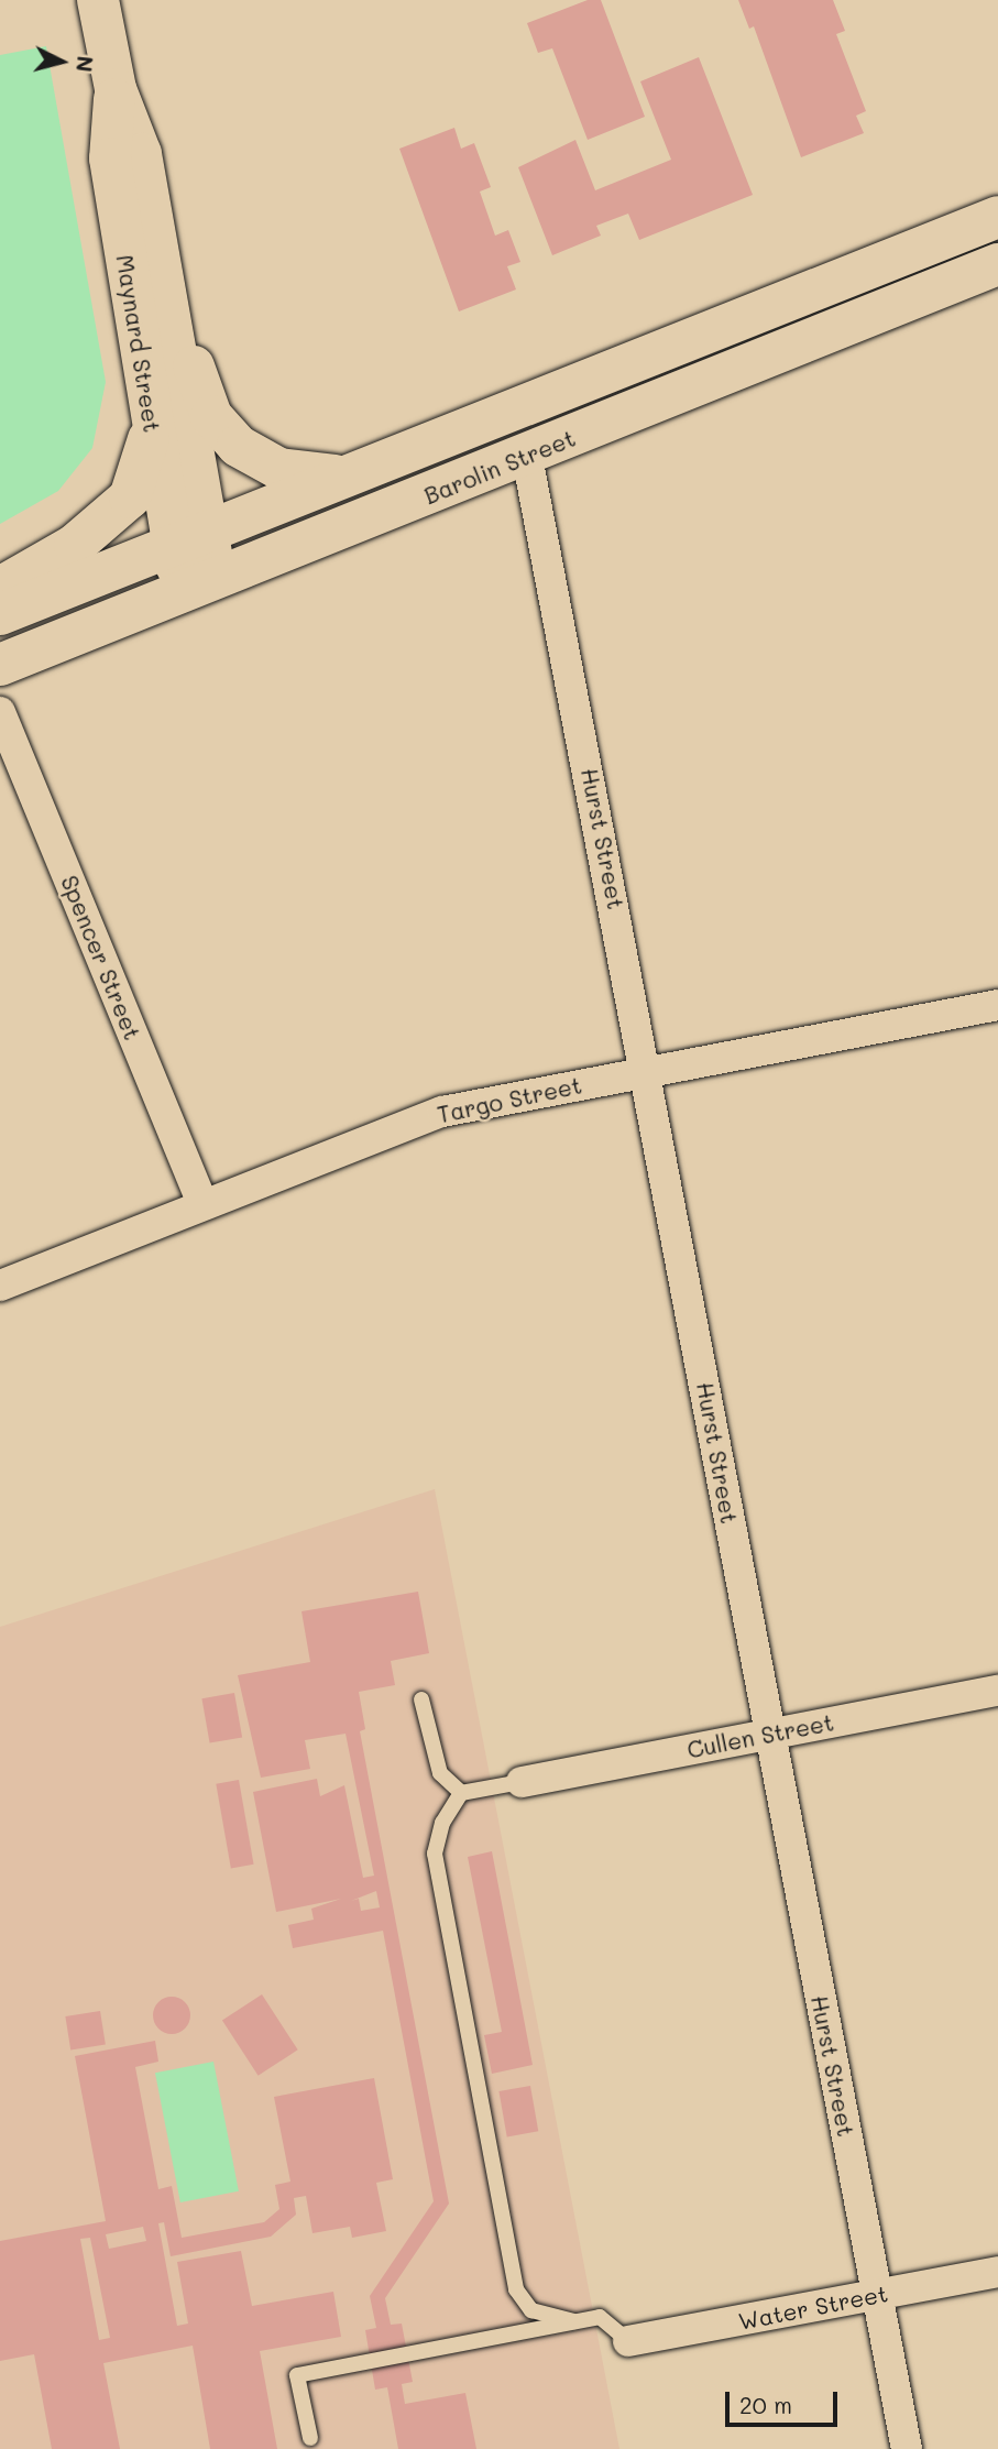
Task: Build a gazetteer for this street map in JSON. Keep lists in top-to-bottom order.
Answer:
{
  "streets": {
    "main road": ["Maynard Street", "Barolin Street"],
    "street": [
      "Hurst Street",
      "Spencer Street",
      "Targo Street",
      "Cullen Street",
      "Water Street"
    ]
  },
  "crossings": [
    ["Maynard Street", "Barolin Street"],
    ["Barolin Street", "Hurst Street"],
    ["Hurst Street", "Targo Street"],
    ["Hurst Street", "Cullen Street"],
    ["Hurst Street", "Water Street"],
    ["Spencer Street", "Targo Street"]
  ],
  "scale_bar": "20 m",
  "north": "right"
}
